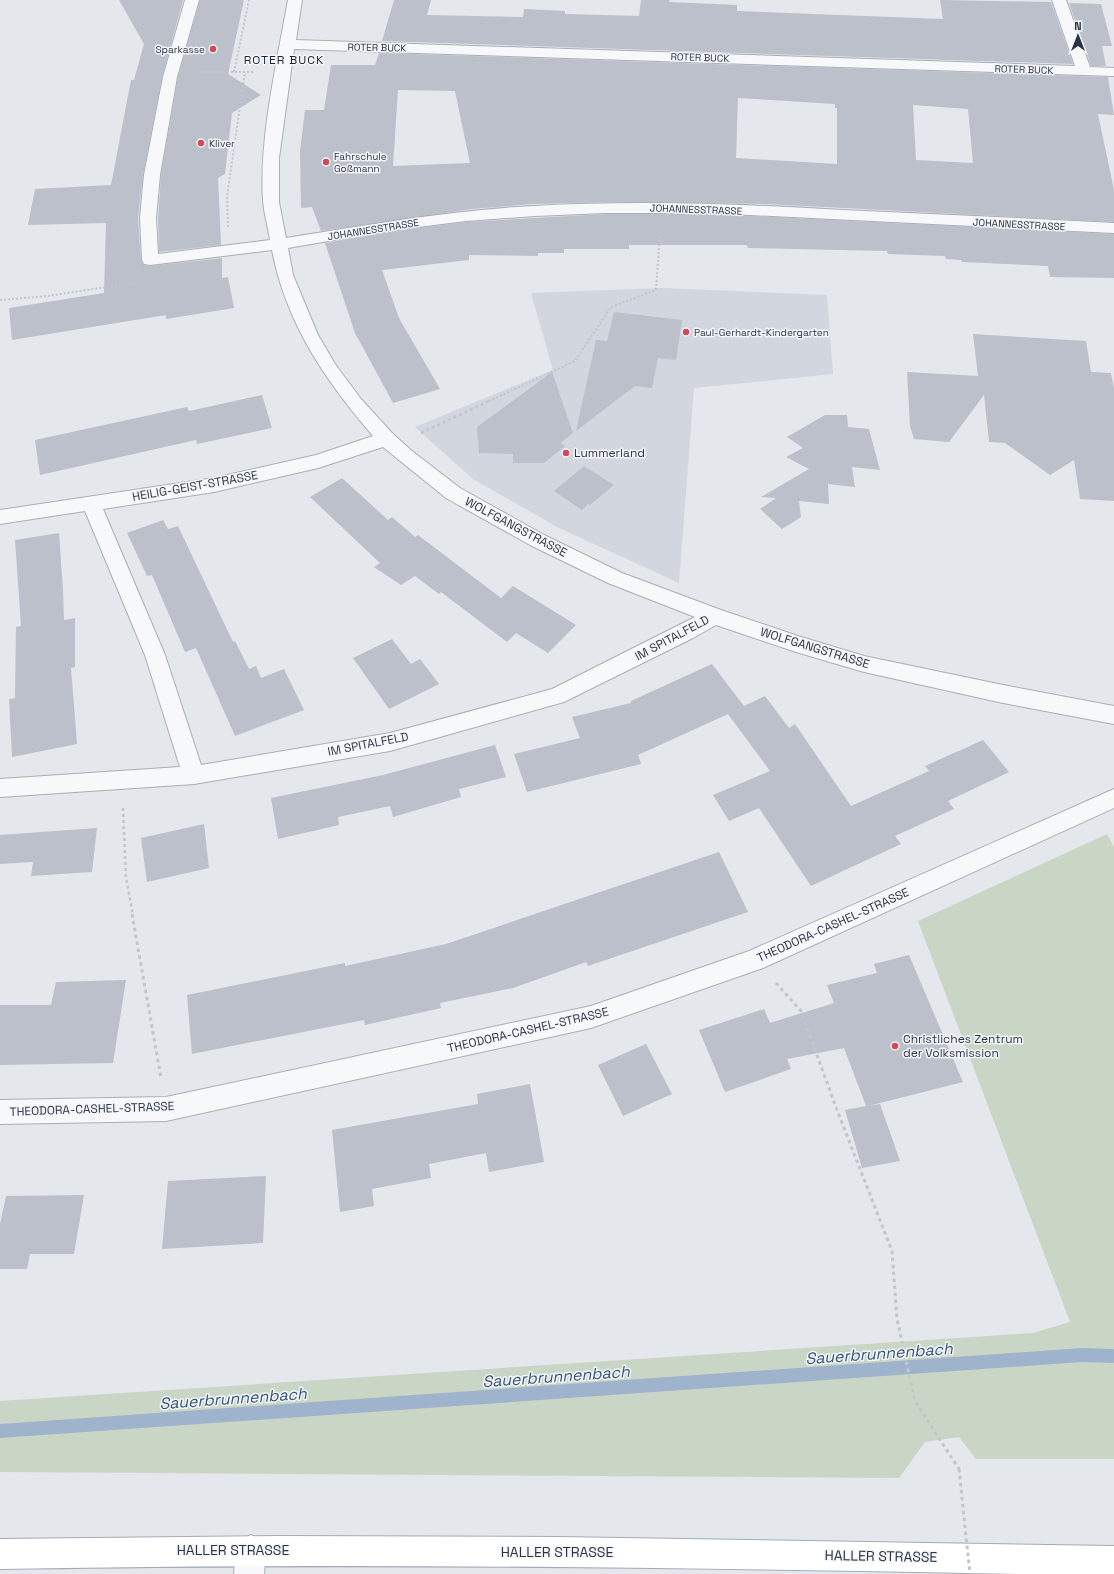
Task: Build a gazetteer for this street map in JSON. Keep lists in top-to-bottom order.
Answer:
{
  "streets": {
    "main road": ["HALLER STRASSE"],
    "street": [
      "ROTER BUCK",
      "JOHANNESSTRASSE",
      "HEILIG-GEIST-STRASSE",
      "WOLFGANGSTRASSE",
      "IM SPITALFELD",
      "THEODORA-CASHEL-STRASSE"
    ]
  },
  "crossings": [
    ["ROTER BUCK", "WOLFGANGSTRASSE"],
    ["JOHANNESSTRASSE", "WOLFGANGSTRASSE"],
    ["HEILIG-GEIST-STRASSE", "WOLFGANGSTRASSE"],
    ["WOLFGANGSTRASSE", "IM SPITALFELD"]
  ],
  "districts": ["ROTER BUCK"],
  "water": ["Sauerbrunnenbach"],
  "places": [
    "Sparkasse",
    "Kliver",
    "Fahrschule Goßmann",
    "Paul-Gerhardt-Kindergarten",
    "Lummerland",
    "Christliches Zentrum der Volksmission"
  ],
  "north": "top"
}
